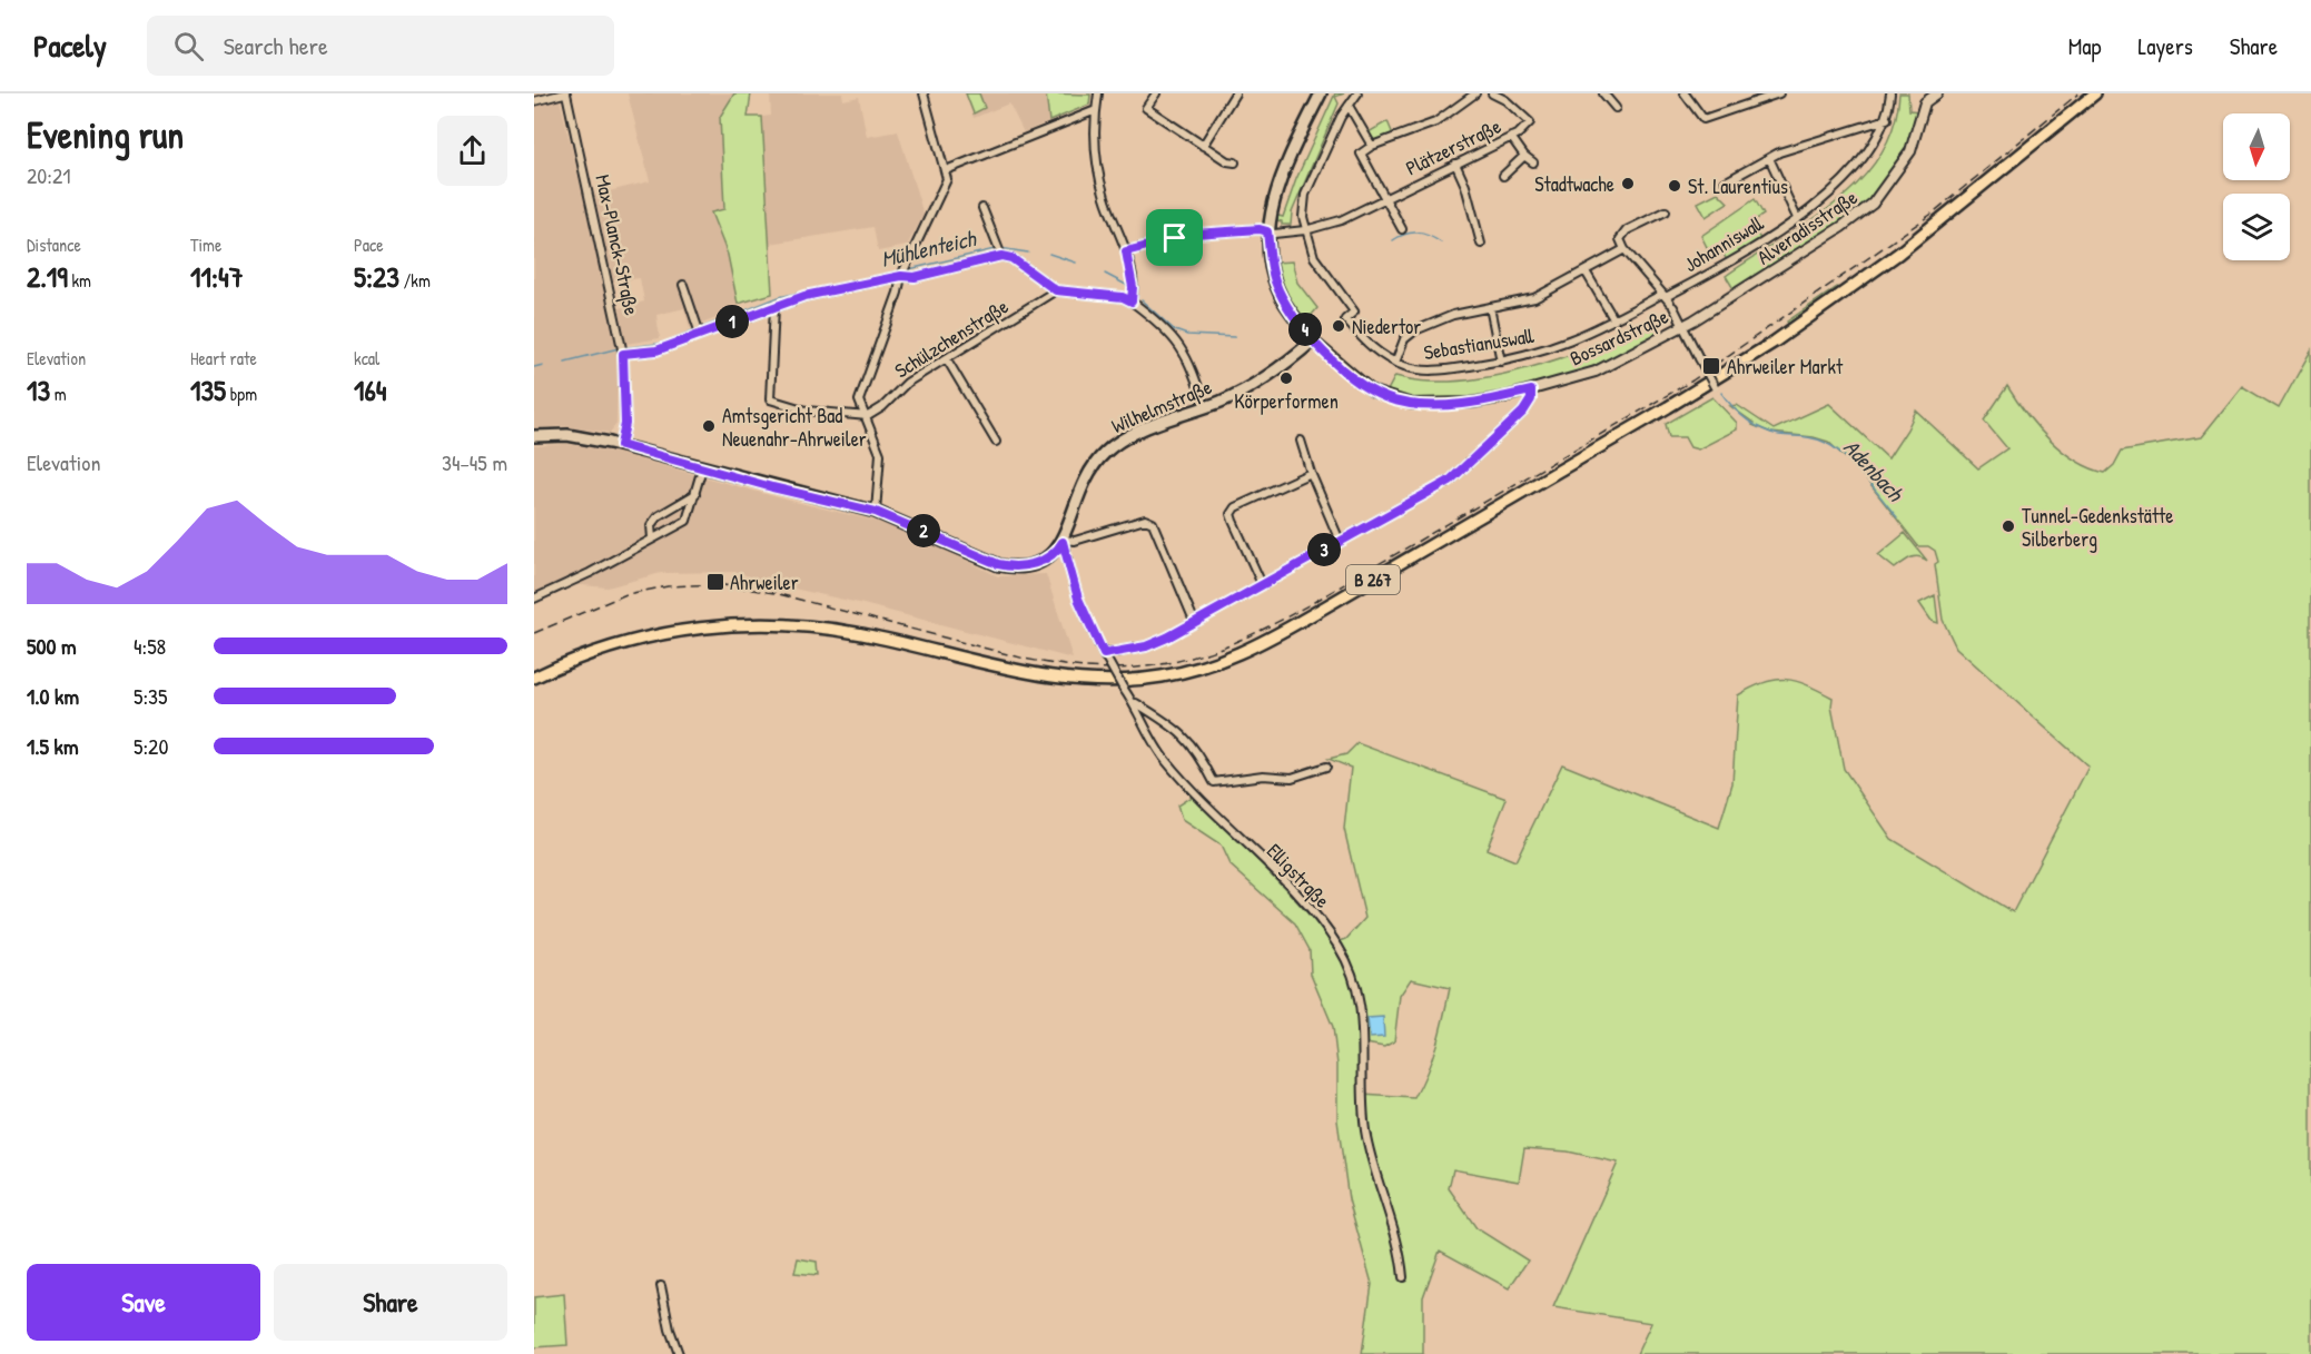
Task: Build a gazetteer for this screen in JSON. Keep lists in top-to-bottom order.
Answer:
{
  "streets": {
    "main road": ["Wilhelmstraße", "B 267"],
    "street": [
      "Plätzerstraße",
      "Alveradisstraße",
      "Johanniswall",
      "Max-Planck-Straße",
      "Bossardstraße",
      "Schülzchenstraße",
      "Sebastianuswall",
      "Elligstraße"
    ]
  },
  "crossings": [
    ["Plätzerstraße", "Sebastianuswall"],
    ["Alveradisstraße", "Bossardstraße"],
    ["Johanniswall", "Sebastianuswall"],
    ["Bossardstraße", "Wilhelmstraße"],
    ["Wilhelmstraße", "Elligstraße"]
  ],
  "water": ["Mühlenteich", "Adenbach"],
  "places": {
    "other": [
      "Stadtwache",
      "St. Laurentius",
      "Niedertor",
      "Körperformen",
      "Amtsgericht Bad Neuenahr-Ahrweiler",
      "Tunnel-Gedenkstätte Silberberg"
    ],
    "transit": ["Ahrweiler Markt", "Ahrweiler"]
  },
  "north": "bottom",
  "page": {
    "header": "Pacely",
    "search": "Search here",
    "nav": ["Map", "Layers", "Share"],
    "heading": ["Evening run", "20:21"],
    "stats": [
      ["Distance", "2.19 km"],
      ["Time", "11:47"],
      ["Pace", "5:23 /km"],
      ["Elevation", "13 m"],
      ["Heart rate", "135 bpm"],
      ["kcal", "164"]
    ],
    "pins": [
      "1",
      "4",
      "2",
      "3"
    ],
    "chart": ["Elevation", "34–45 m"],
    "list": [
      {
        "name": "500 m",
        "note": "4:58"
      },
      {
        "name": "1.0 km",
        "note": "5:35"
      },
      {
        "name": "1.5 km",
        "note": "5:20"
      }
    ],
    "buttons": ["Save", "Share"]
  }
}
